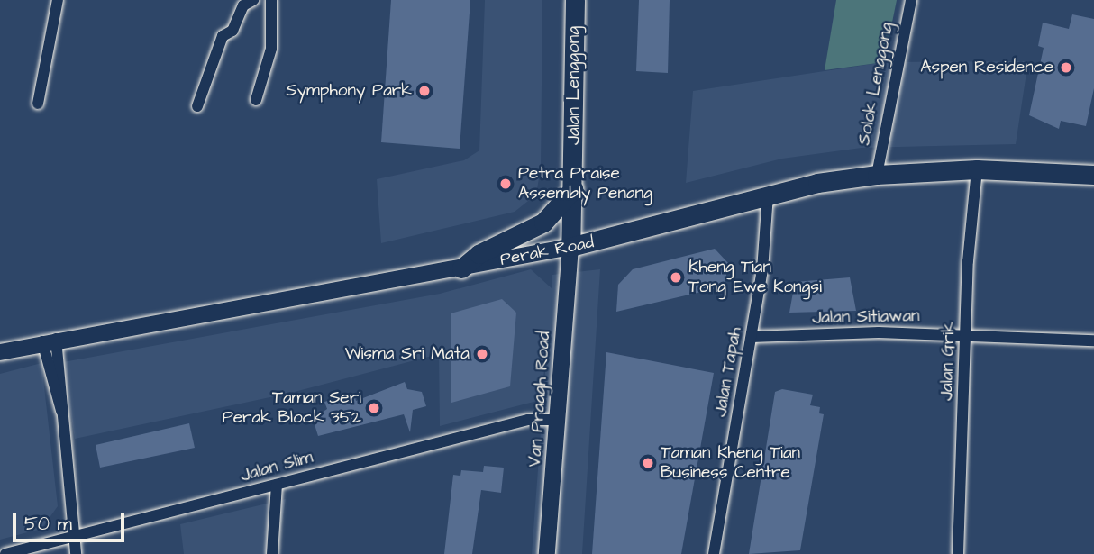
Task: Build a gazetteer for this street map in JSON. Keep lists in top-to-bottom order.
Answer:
{
  "streets": {
    "main road": ["Jalan Lenggong", "Perak Road", "Van Praagh Road"],
    "street": [
      "Solok Lenggong",
      "Jalan Sitiawan",
      "Jalan Grik",
      "Jalan Tapah",
      "Jalan Slim"
    ]
  },
  "crossings": [
    ["Solok Lenggong", "Perak Road"],
    ["Jalan Lenggong", "Perak Road"],
    ["Jalan Lenggong", "Van Praagh Road"],
    ["Perak Road", "Jalan Grik"],
    ["Perak Road", "Jalan Tapah"],
    ["Perak Road", "Van Praagh Road"],
    ["Jalan Sitiawan", "Jalan Grik"],
    ["Jalan Sitiawan", "Jalan Tapah"],
    ["Van Praagh Road", "Jalan Slim"]
  ],
  "places": [
    "Aspen Residence",
    "Symphony Park",
    "Petra Praise Assembly Penang",
    "Kheng Tian Tong Ewe Kongsi",
    "Wisma Sri Mata",
    "Taman Seri Perak Block 352",
    "Taman Kheng Tian Business Centre"
  ],
  "scale_bar": "50 m"
}
